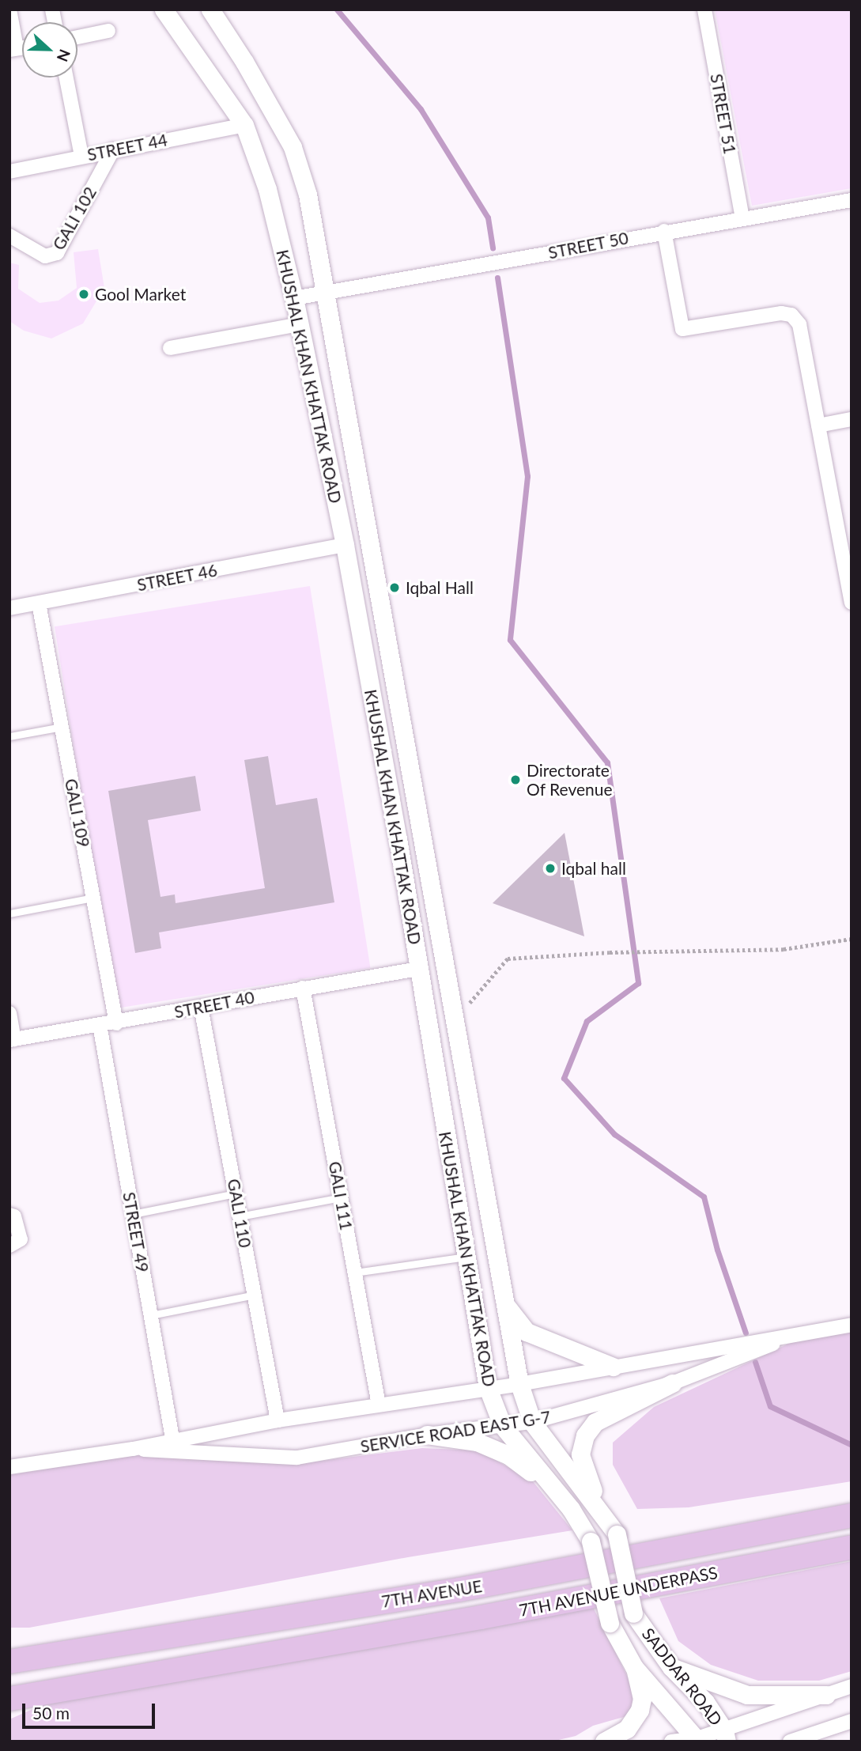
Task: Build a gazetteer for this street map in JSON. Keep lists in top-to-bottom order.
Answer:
{
  "streets": {
    "main road": ["7TH AVENUE UNDERPASS", "7TH AVENUE"],
    "street": [
      "STREET 51",
      "STREET 44",
      "GALI 102",
      "STREET 50",
      "KHUSHAL KHAN KHATTAK ROAD",
      "STREET 46",
      "GALI 109",
      "STREET 40",
      "GALI 111",
      "GALI 110",
      "STREET 49",
      "SERVICE ROAD EAST G-7",
      "SADDAR ROAD"
    ]
  },
  "crossings": [
    ["STREET 51", "STREET 50"],
    ["STREET 44", "GALI 102"],
    ["STREET 44", "KHUSHAL KHAN KHATTAK ROAD"],
    ["STREET 50", "KHUSHAL KHAN KHATTAK ROAD"],
    ["KHUSHAL KHAN KHATTAK ROAD", "STREET 46"],
    ["KHUSHAL KHAN KHATTAK ROAD", "STREET 40"],
    ["KHUSHAL KHAN KHATTAK ROAD", "SERVICE ROAD EAST G-7"],
    ["KHUSHAL KHAN KHATTAK ROAD", "SADDAR ROAD"],
    ["STREET 46", "GALI 109"],
    ["GALI 109", "STREET 40"],
    ["STREET 40", "GALI 111"],
    ["STREET 40", "GALI 110"],
    ["STREET 40", "STREET 49"],
    ["GALI 111", "SERVICE ROAD EAST G-7"],
    ["GALI 110", "SERVICE ROAD EAST G-7"],
    ["STREET 49", "SERVICE ROAD EAST G-7"],
    ["7TH AVENUE UNDERPASS", "7TH AVENUE"]
  ],
  "places": [
    "Gool Market",
    "Iqbal Hall",
    "Directorate Of Revenue",
    "Iqbal hall"
  ],
  "scale_bar": "50 m",
  "north": "right"
}
